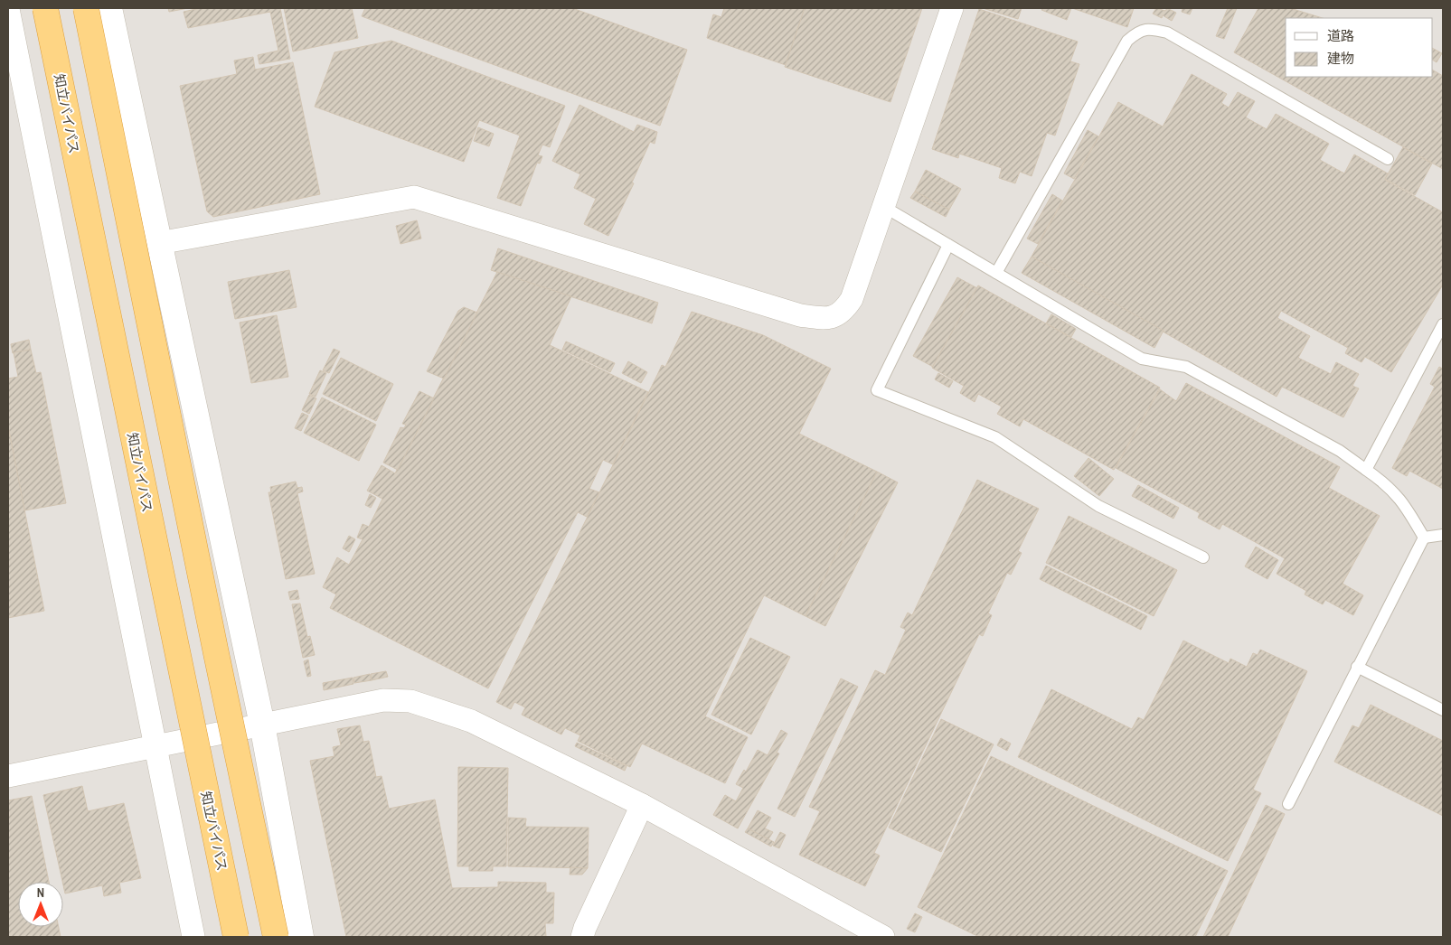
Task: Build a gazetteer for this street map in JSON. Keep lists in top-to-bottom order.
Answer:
{
  "streets": {
    "highway": ["知立バイパス"]
  },
  "legend": ["道路", "建物"],
  "north": "top"
}
